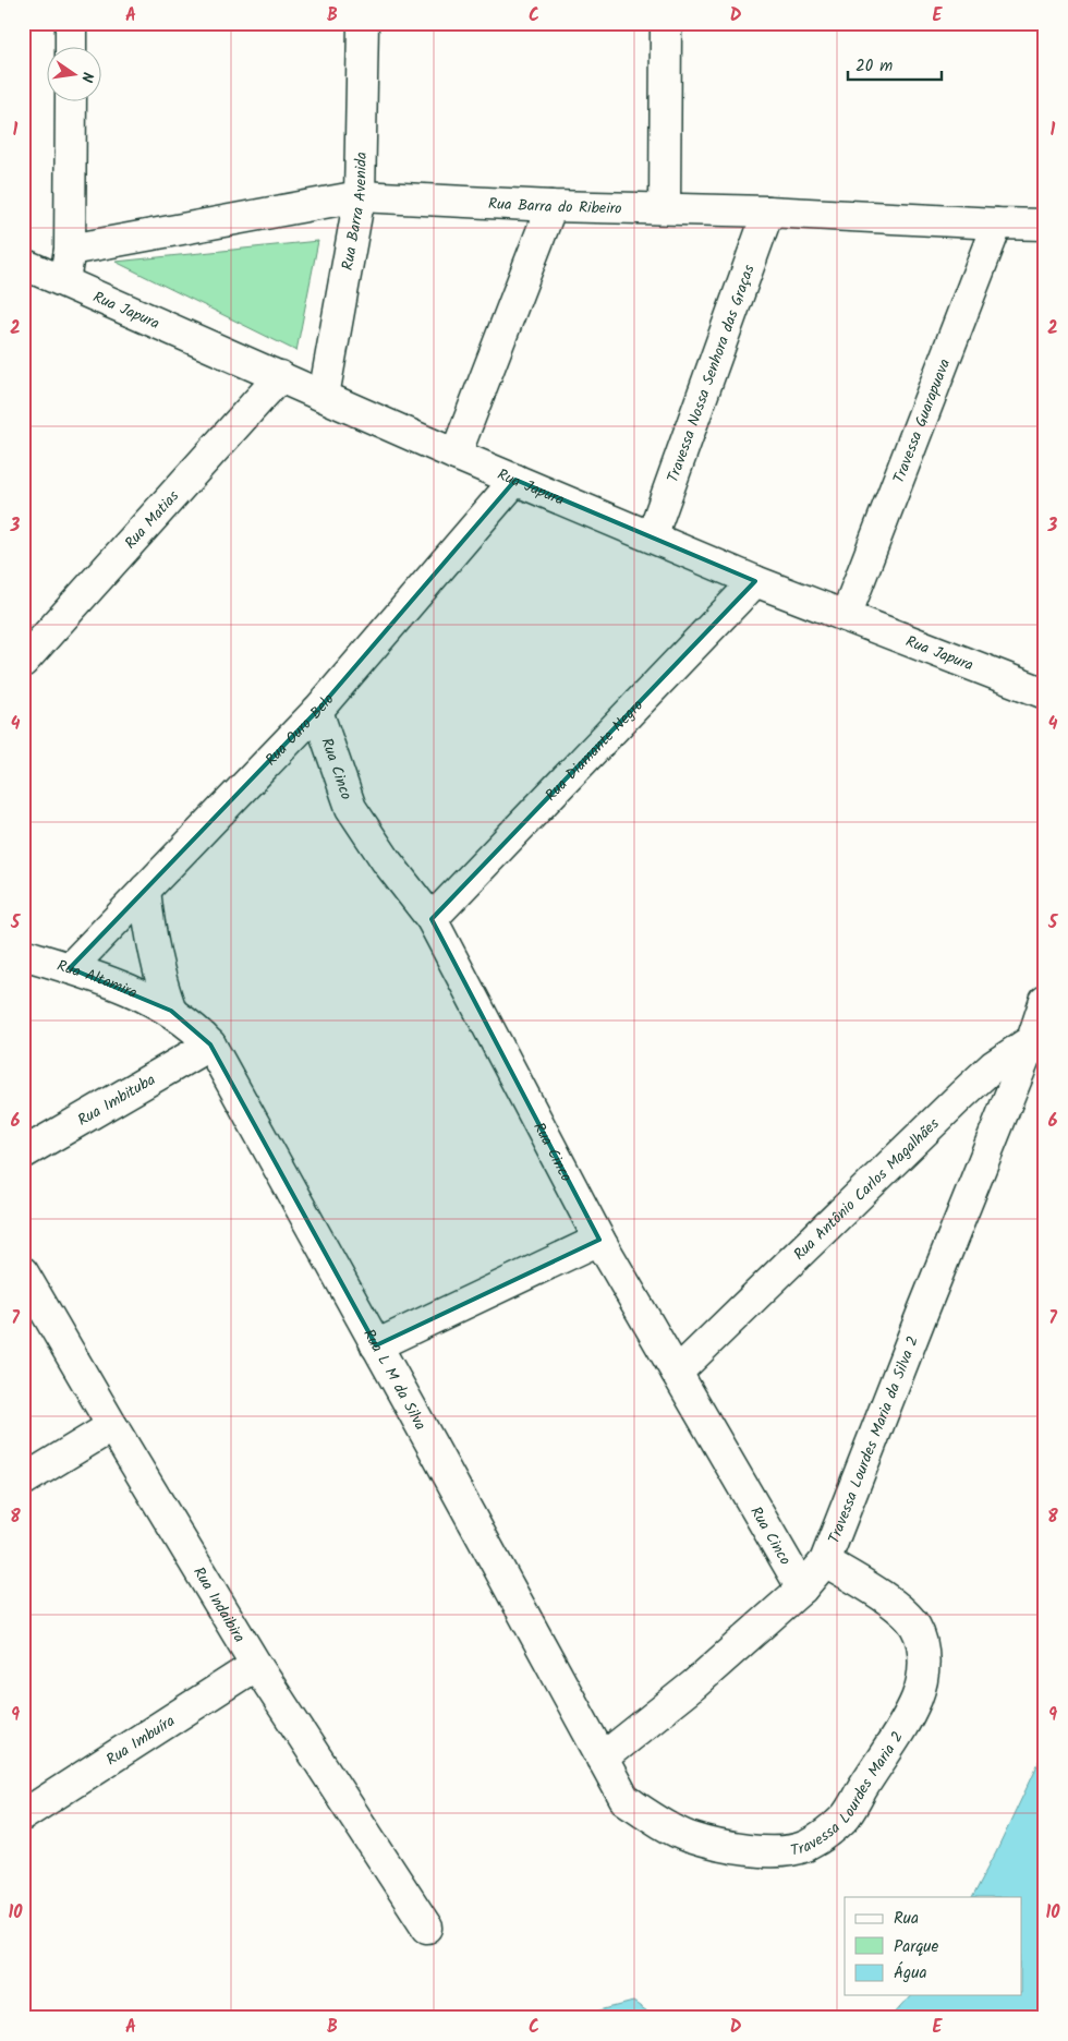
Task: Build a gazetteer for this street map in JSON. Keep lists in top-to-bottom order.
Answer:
{
  "streets": {
    "street": [
      "Rua Barra do Ribeiro",
      "Rua Barra Avenida",
      "Rua Japura",
      "Travessa Nossa Senhora das Graças",
      "Travessa Guarapuava",
      "Rua Matias",
      "Rua Ouro Belo",
      "Rua Diamante Negro",
      "Rua Cinco",
      "Rua Altamira",
      "Rua Imbituba",
      "Rua Antônio Carlos Magalhães",
      "Rua L M da Silva",
      "Travessa Lourdes Maria da Silva 2",
      "Rua Indaibira",
      "Rua Imbuíra",
      "Travessa Lourdes Maria 2"
    ]
  },
  "crossings": [
    ["Rua Barra do Ribeiro", "Rua Barra Avenida"],
    ["Rua Barra do Ribeiro", "Travessa Nossa Senhora das Graças"],
    ["Rua Barra do Ribeiro", "Travessa Guarapuava"],
    ["Rua Barra Avenida", "Rua Japura"],
    ["Rua Japura", "Travessa Nossa Senhora das Graças"],
    ["Rua Japura", "Travessa Guarapuava"],
    ["Rua Japura", "Rua Matias"],
    ["Rua Japura", "Rua Ouro Belo"],
    ["Rua Japura", "Rua Diamante Negro"],
    ["Rua Ouro Belo", "Rua Cinco"],
    ["Rua Ouro Belo", "Rua Altamira"],
    ["Rua Diamante Negro", "Rua Cinco"],
    ["Rua Cinco", "Rua Antônio Carlos Magalhães"],
    ["Rua Cinco", "Travessa Lourdes Maria da Silva 2"],
    ["Rua Altamira", "Rua L M da Silva"],
    ["Rua Imbituba", "Rua L M da Silva"],
    ["Rua Antônio Carlos Magalhães", "Travessa Lourdes Maria da Silva 2"],
    ["Rua L M da Silva", "Travessa Lourdes Maria da Silva 2"],
    ["Rua L M da Silva", "Travessa Lourdes Maria 2"],
    ["Travessa Lourdes Maria da Silva 2", "Travessa Lourdes Maria 2"],
    ["Rua Indaibira", "Rua Imbuíra"]
  ],
  "legend": ["Rua", "Parque", "Água"],
  "scale_bar": "20 m",
  "north": "right",
  "grid": {
    "columns": [
      "A",
      "B",
      "C",
      "D",
      "E"
    ],
    "rows": [
      "1",
      "2",
      "3",
      "4",
      "5",
      "6",
      "7",
      "8",
      "9",
      "10"
    ]
  }
}
